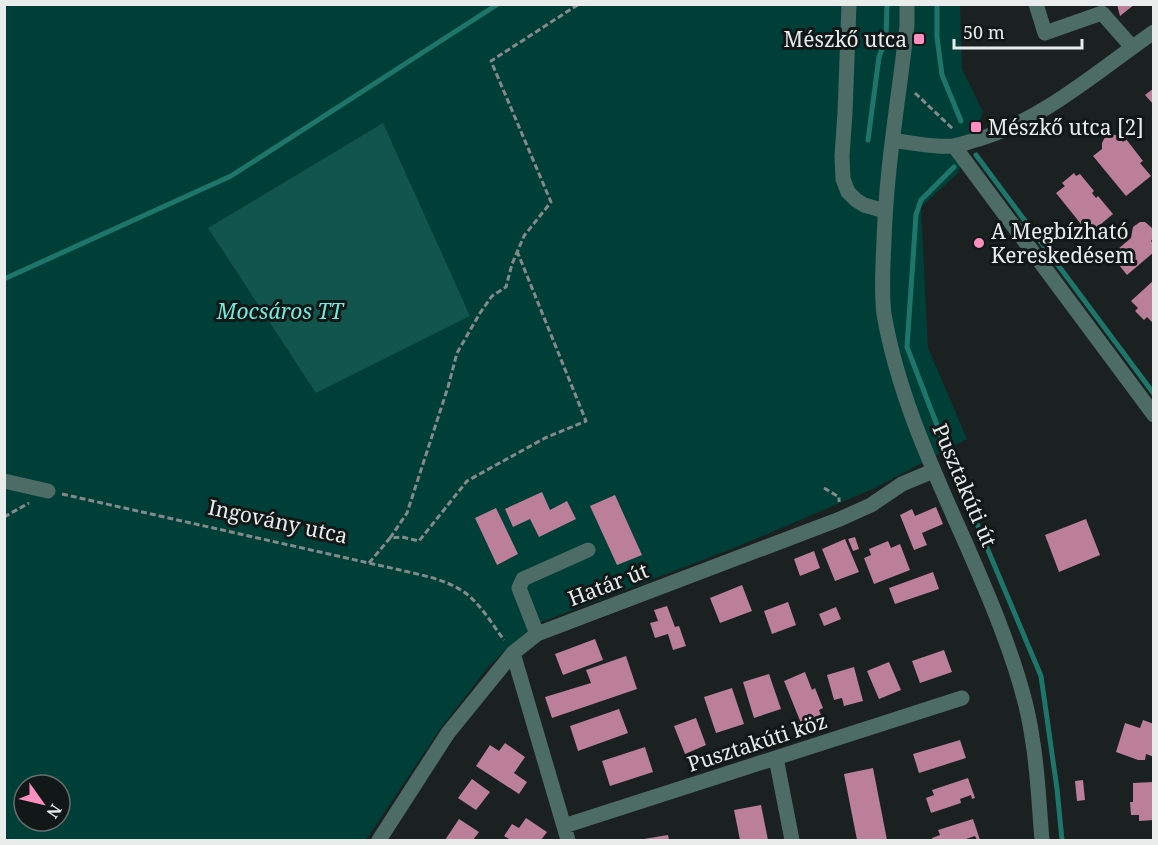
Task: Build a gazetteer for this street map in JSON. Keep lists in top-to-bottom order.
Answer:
{
  "streets": {
    "street": ["Pusztakúti út", "Határ út", "Pusztakúti köz"],
    "path": ["Ingovány utca"]
  },
  "crossings": [
    ["Pusztakúti út", "Határ út"],
    ["Ingovány utca", "Határ út"]
  ],
  "parks": ["Mocsáros TT"],
  "places": {
    "transit": ["Mészkő utca", "Mészkő utca [2]"],
    "other": ["A Megbízható Kereskedésem"]
  },
  "scale_bar": "50 m",
  "north": "bottom right"
}
